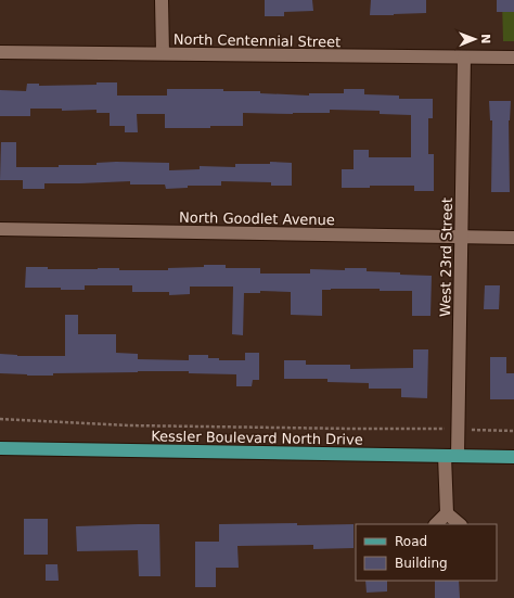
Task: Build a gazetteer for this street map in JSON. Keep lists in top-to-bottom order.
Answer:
{
  "streets": {
    "main road": ["Kessler Boulevard North Drive"],
    "street": ["North Centennial Street", "North Goodlet Avenue", "West 23rd Street"]
  },
  "crossings": [
    ["North Centennial Street", "West 23rd Street"],
    ["North Goodlet Avenue", "West 23rd Street"],
    ["West 23rd Street", "Kessler Boulevard North Drive"]
  ],
  "legend": ["Road", "Building"],
  "north": "right"
}
